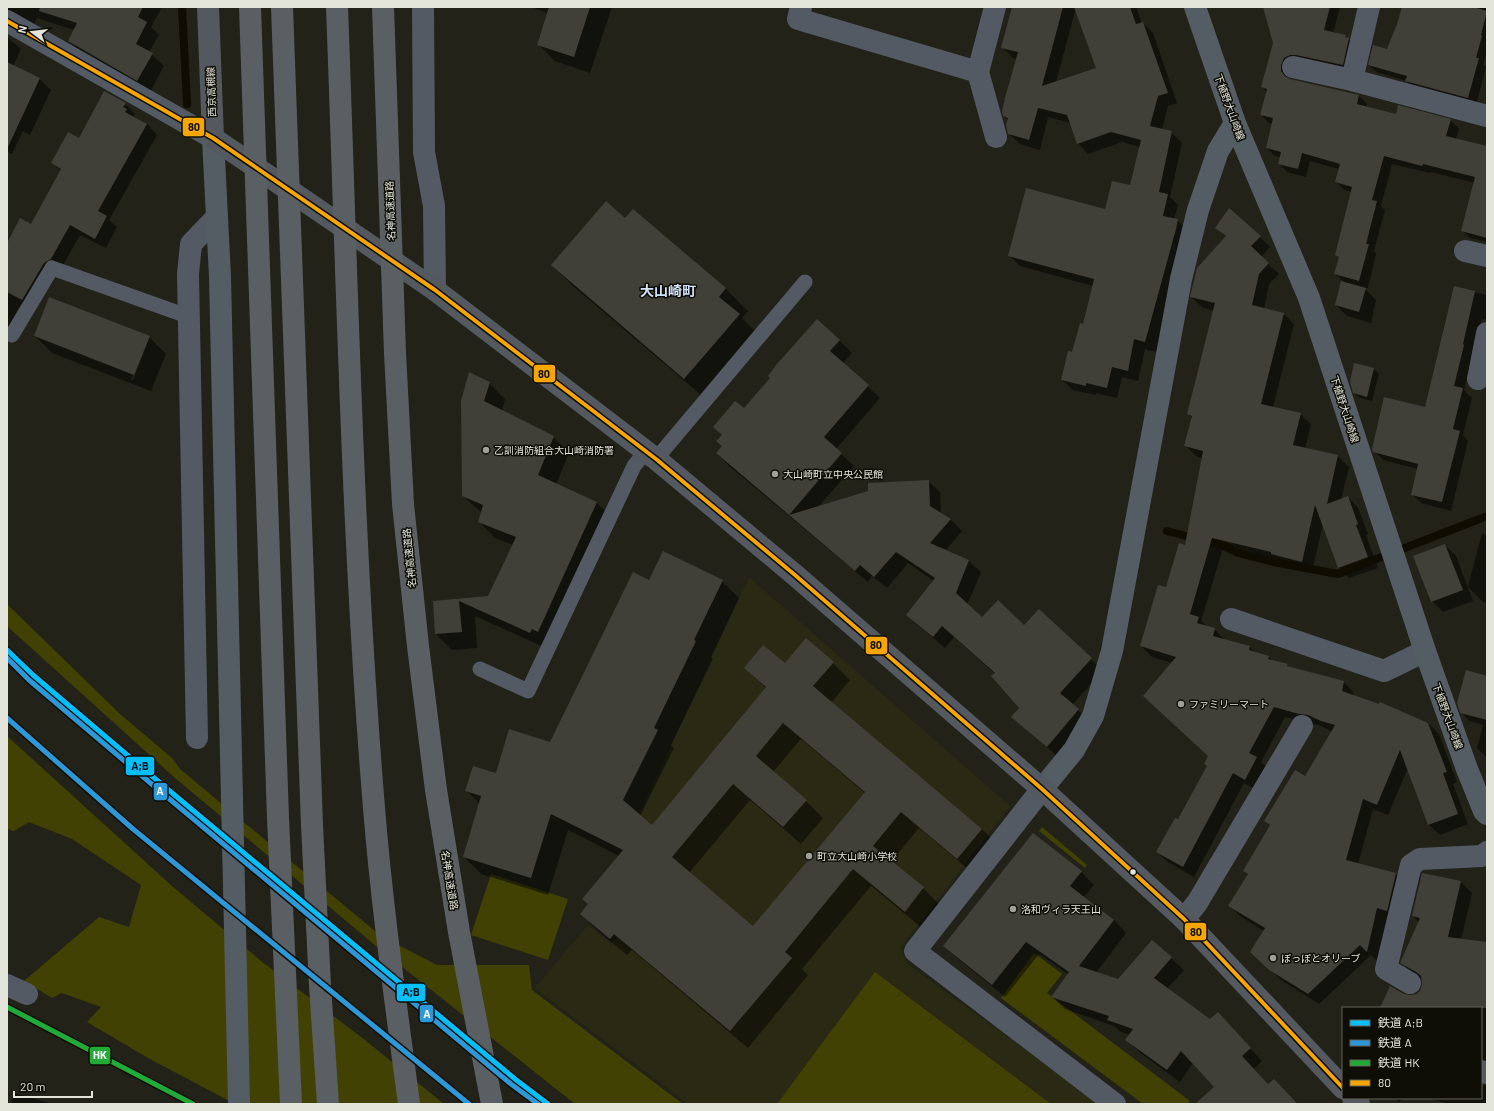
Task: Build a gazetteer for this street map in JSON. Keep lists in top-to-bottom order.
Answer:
{
  "streets": {
    "highway": ["名神高速道路"],
    "main road": ["西京高槻線"],
    "street": ["下植野大山崎線"]
  },
  "districts": ["大山崎町"],
  "places": [
    "乙訓消防組合大山崎消防署",
    "大山崎町立中央公民館",
    "ファミリーマート",
    "町立大山崎小学校",
    "洛和ヴィラ天王山",
    "ぽっぽとオリーブ"
  ],
  "lines": [
    "transit line 80",
    "rail line A;B",
    "rail line A",
    "rail line HK"
  ],
  "legend": [
    "鉄道 A;B",
    "鉄道 A",
    "鉄道 HK",
    "80"
  ],
  "scale_bar": "20 m",
  "north": "left"
}
